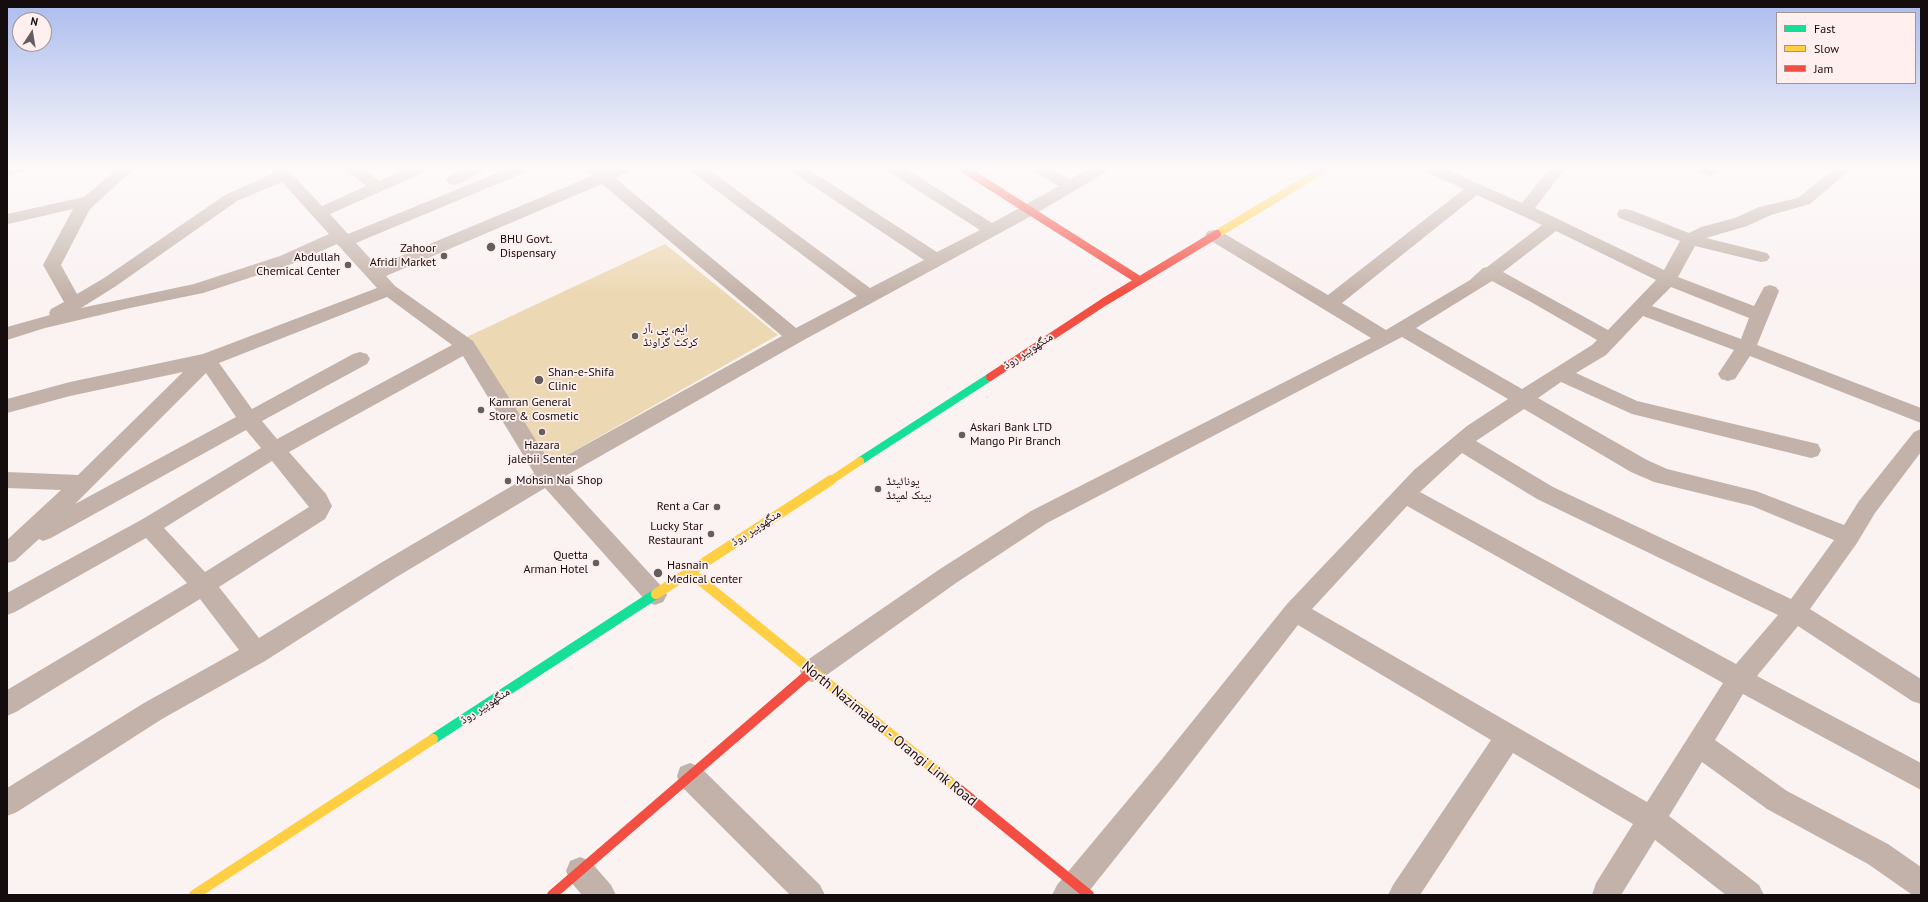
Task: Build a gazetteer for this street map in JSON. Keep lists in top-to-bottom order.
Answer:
{
  "streets": {
    "main road": ["منگھوپیر روڈ", "North Nazimabad - Orangi Link Road"]
  },
  "crossings": [
    ["منگھوپیر روڈ", "North Nazimabad - Orangi Link Road"]
  ],
  "places": [
    "BHU Govt. Dispensary",
    "Zahoor Afridi Market",
    "Abdullah Chemical Center",
    "ایم، پی ،آر کرکٹ گراونڈ",
    "Shan-e-Shifa Clinic",
    "Kamran General Store & Cosmetic",
    "Hazara jalebii Senter",
    "Askari Bank LTD Mango Pir Branch",
    "Mohsin Nai Shop",
    "یونائیٹڈ بینک لمیٹڈ",
    "Rent a Car",
    "Lucky Star Restaurant",
    "Quetta Arman Hotel",
    "Hasnain Medical center"
  ],
  "legend": ["Fast", "Slow", "Jam"],
  "north": "top"
}
